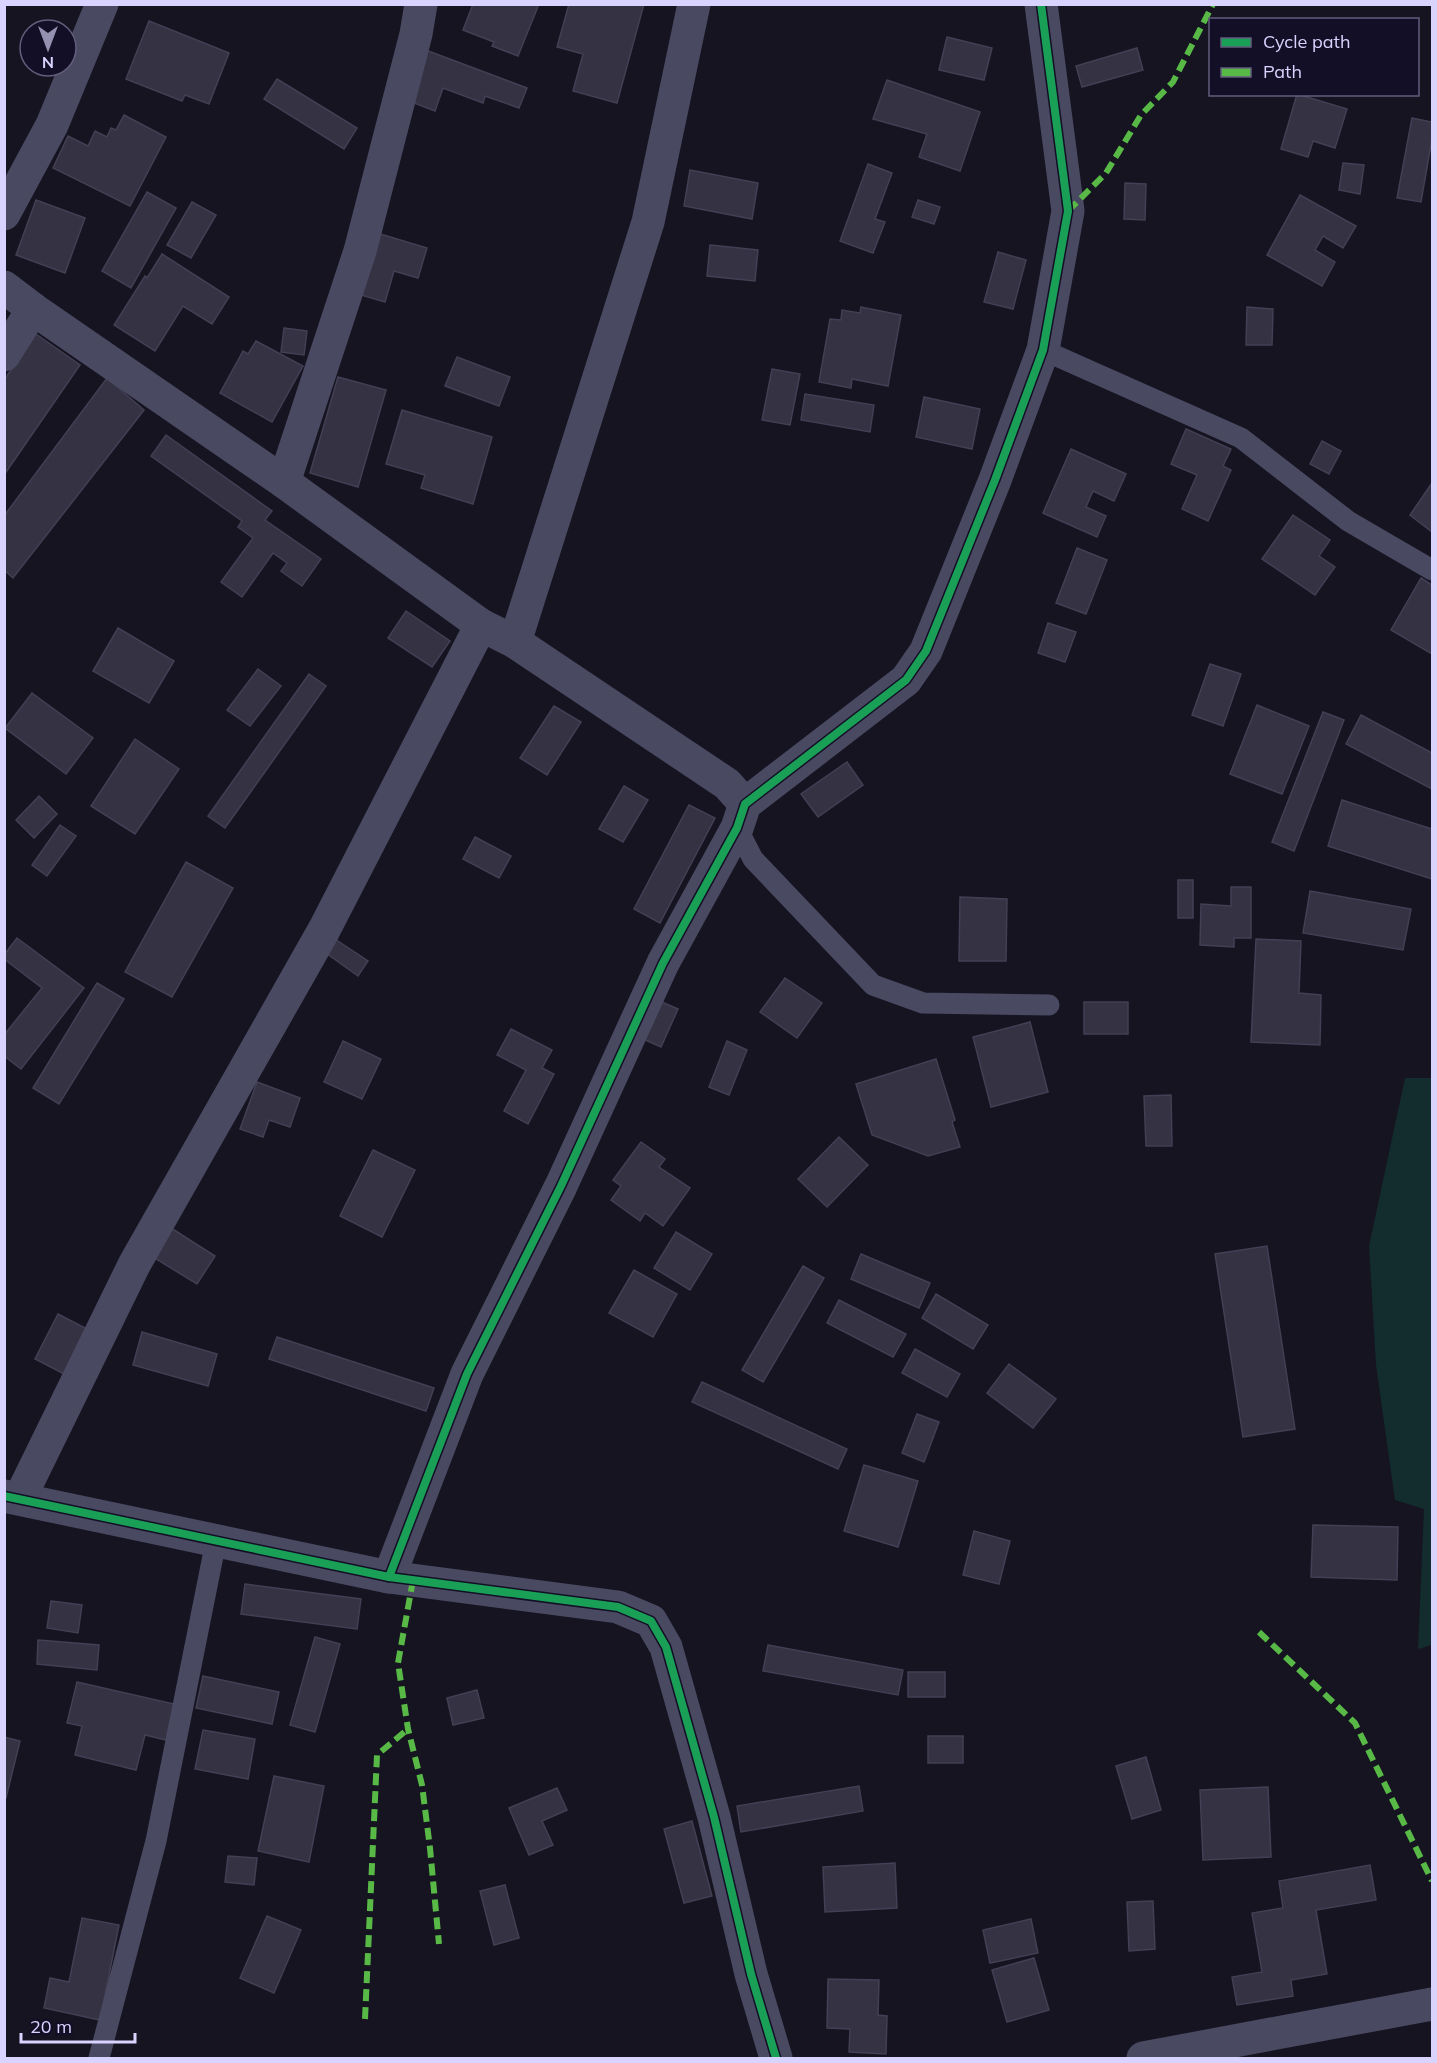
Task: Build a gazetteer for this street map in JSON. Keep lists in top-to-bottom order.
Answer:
{
  "legend": ["Cycle path", "Path"],
  "scale_bar": "20 m",
  "north": "bottom"
}
